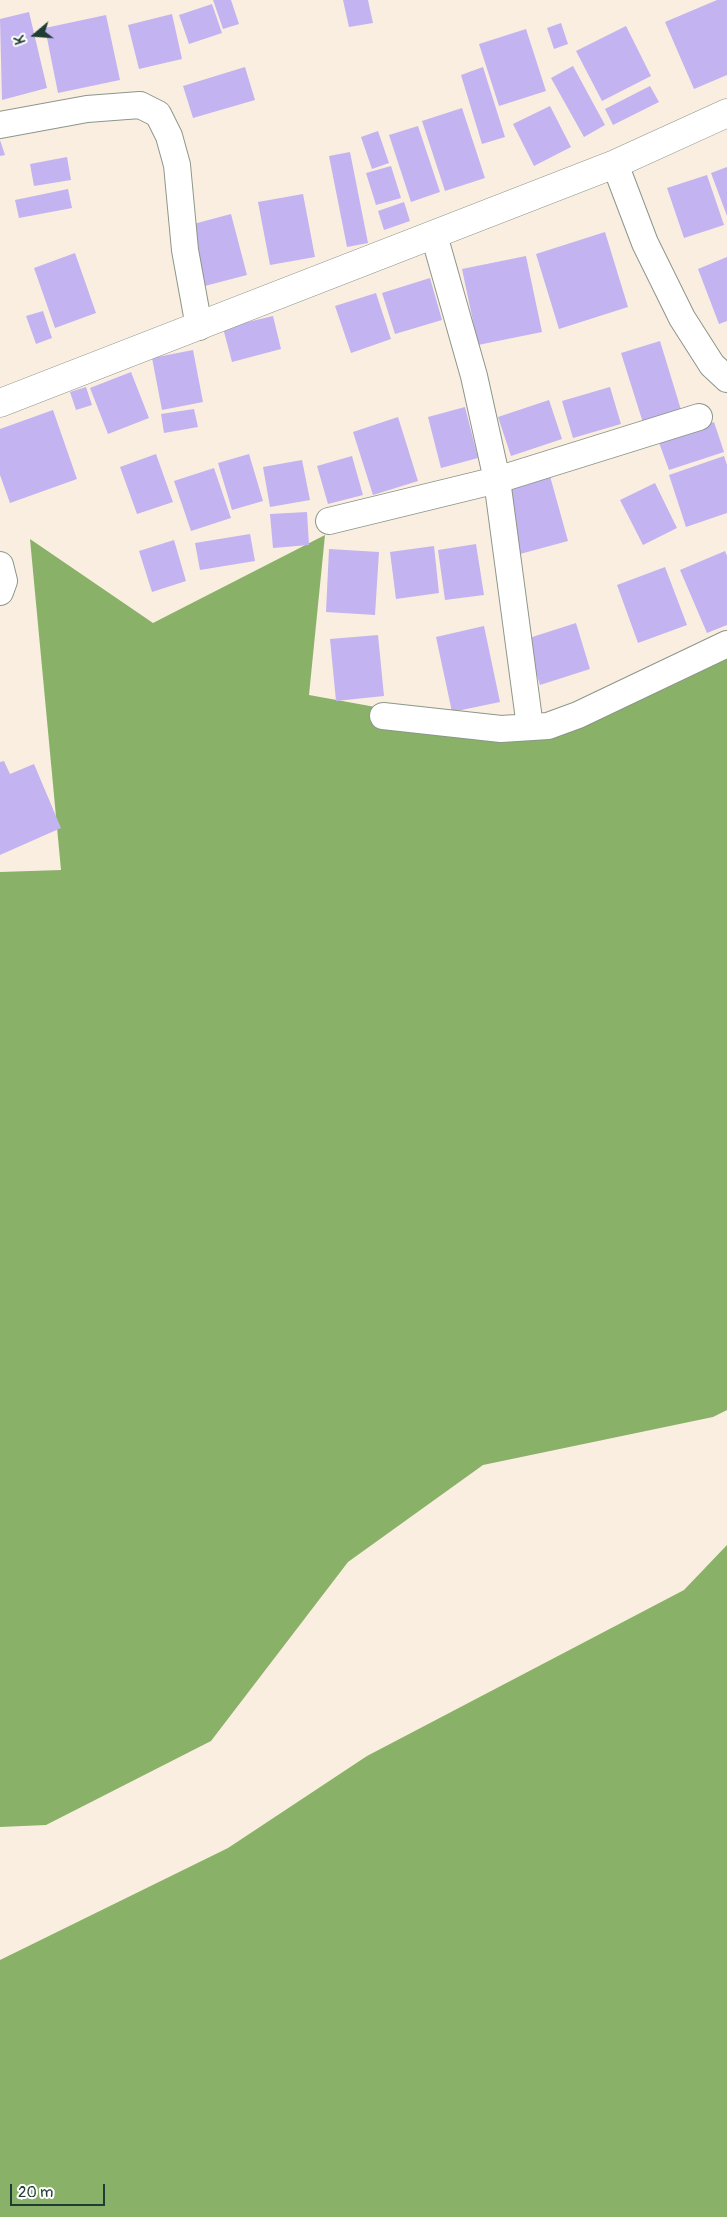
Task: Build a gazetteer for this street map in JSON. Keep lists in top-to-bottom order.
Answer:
{
  "scale_bar": "20 m",
  "north": "left"
}
